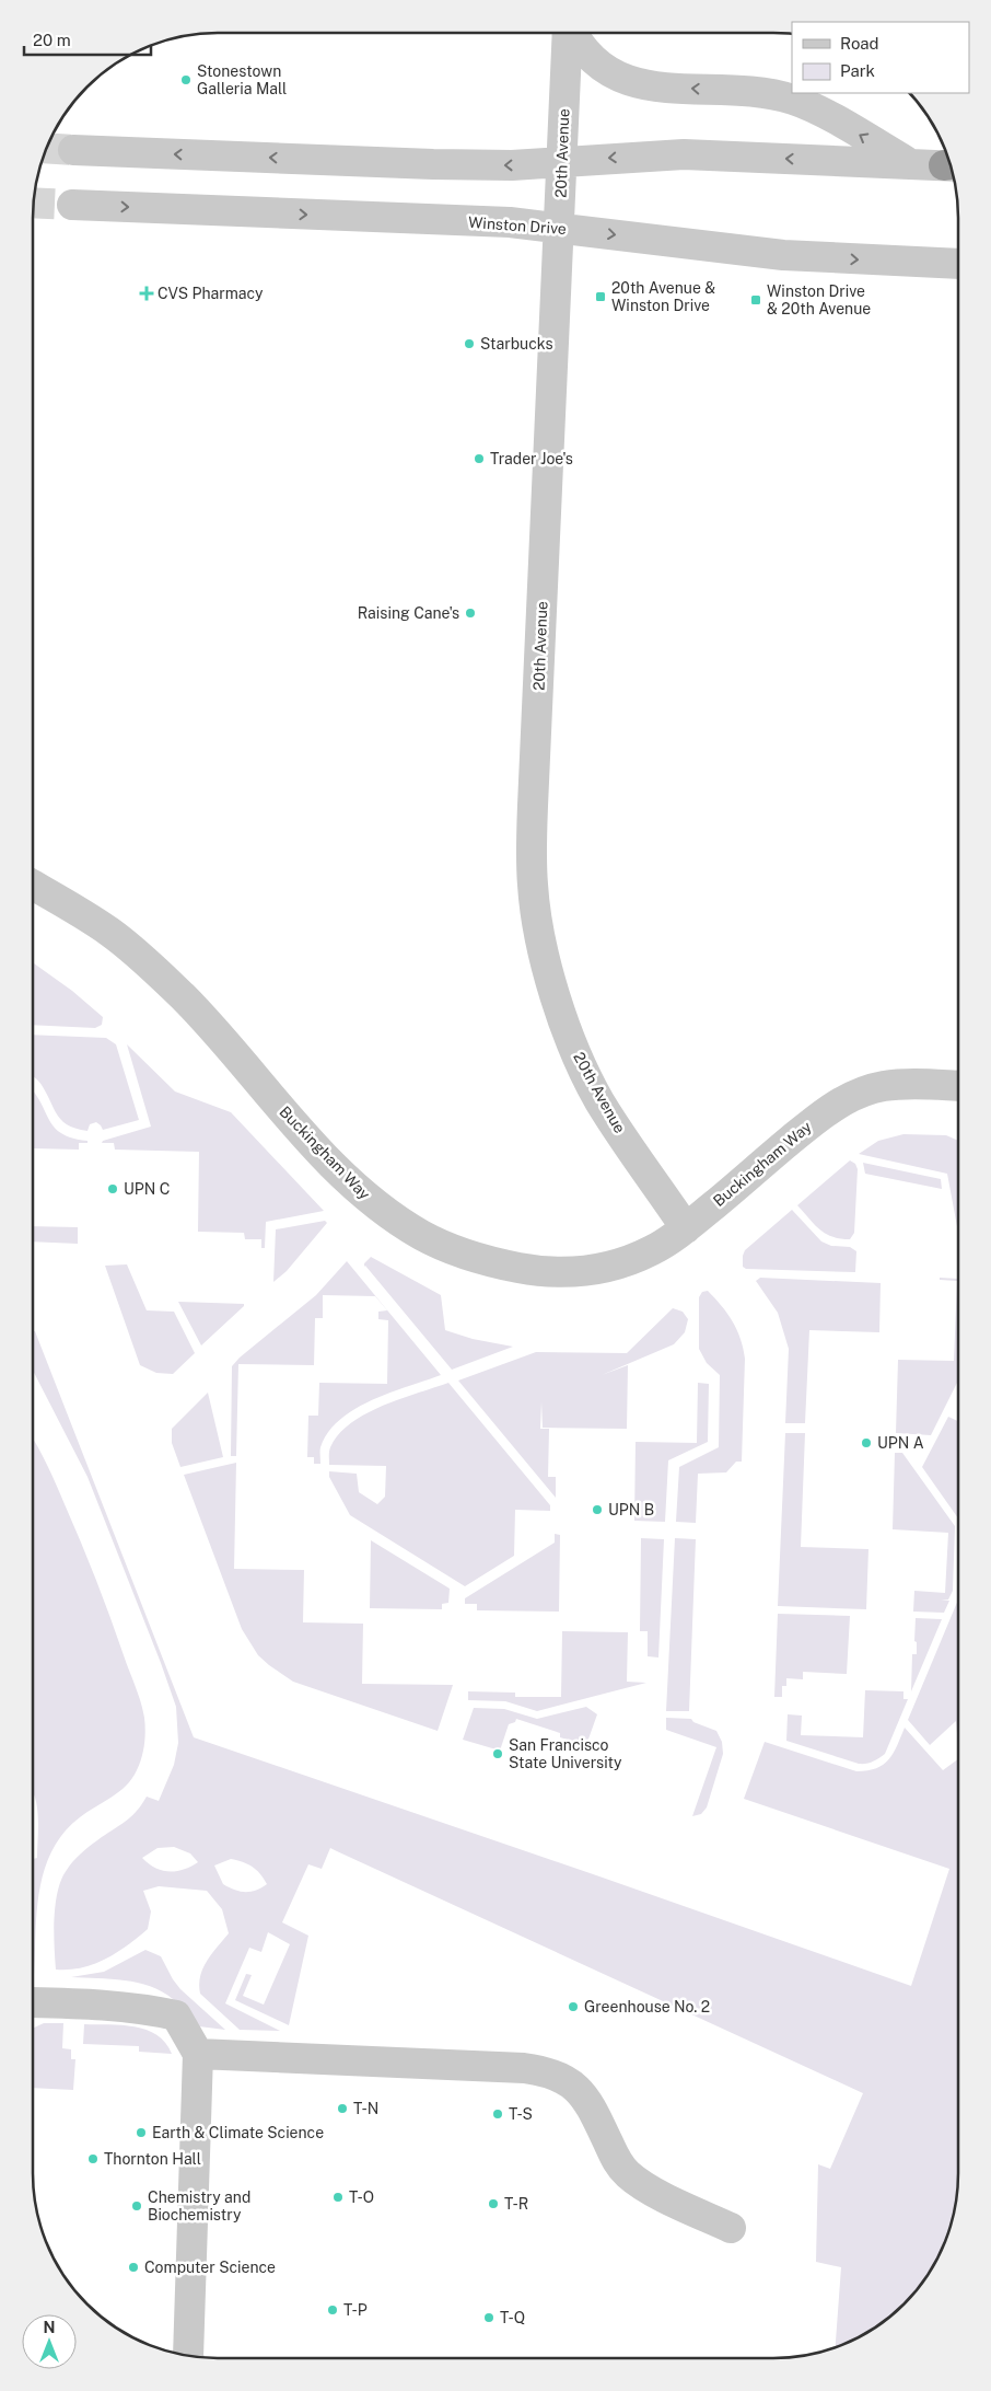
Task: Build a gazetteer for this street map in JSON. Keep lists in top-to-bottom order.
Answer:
{
  "streets": {
    "street": ["20th Avenue", "Winston Drive", "Buckingham Way"]
  },
  "crossings": [
    ["20th Avenue", "Winston Drive"],
    ["20th Avenue", "Buckingham Way"]
  ],
  "places": {
    "other": [
      "Stonestown Galleria Mall",
      "Starbucks",
      "Trader Joe's",
      "Raising Cane's",
      "UPN C",
      "UPN A",
      "UPN B",
      "San Francisco State University",
      "Greenhouse No. 2",
      "T-N",
      "T-S",
      "Earth & Climate Science",
      "Thornton Hall",
      "T-O",
      "T-R",
      "Chemistry and Biochemistry",
      "Computer Science",
      "T-P",
      "T-Q"
    ],
    "health": ["CVS Pharmacy"],
    "transit": ["20th Avenue & Winston Drive", "Winston Drive & 20th Avenue"]
  },
  "legend": ["Road", "Park"],
  "scale_bar": "20 m",
  "north": "top"
}
